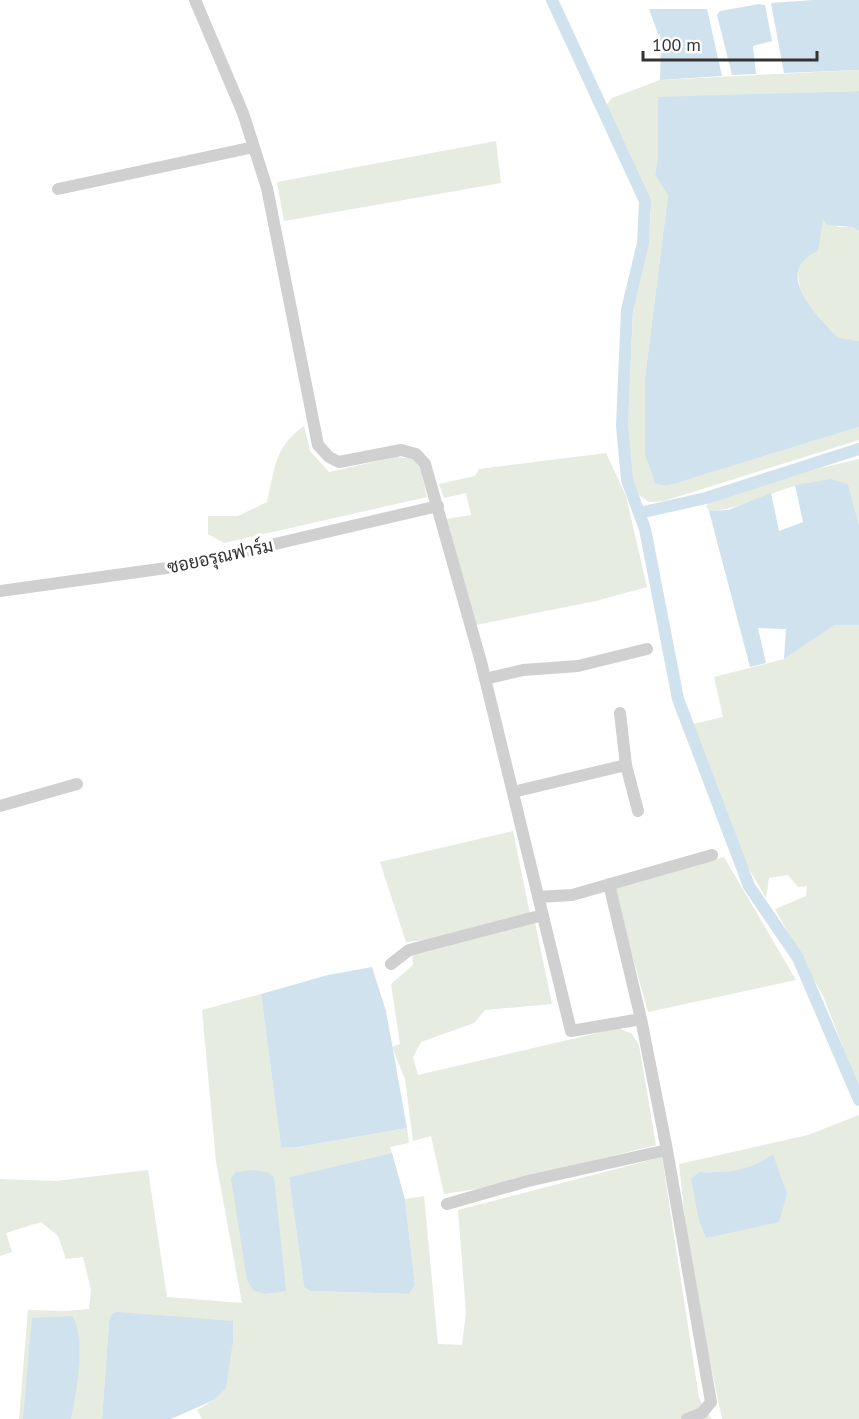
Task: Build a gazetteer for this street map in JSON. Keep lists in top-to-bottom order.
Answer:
{
  "streets": {
    "street": ["ซอยอรุณฟาร์ม"]
  },
  "scale_bar": "100 m"
}
